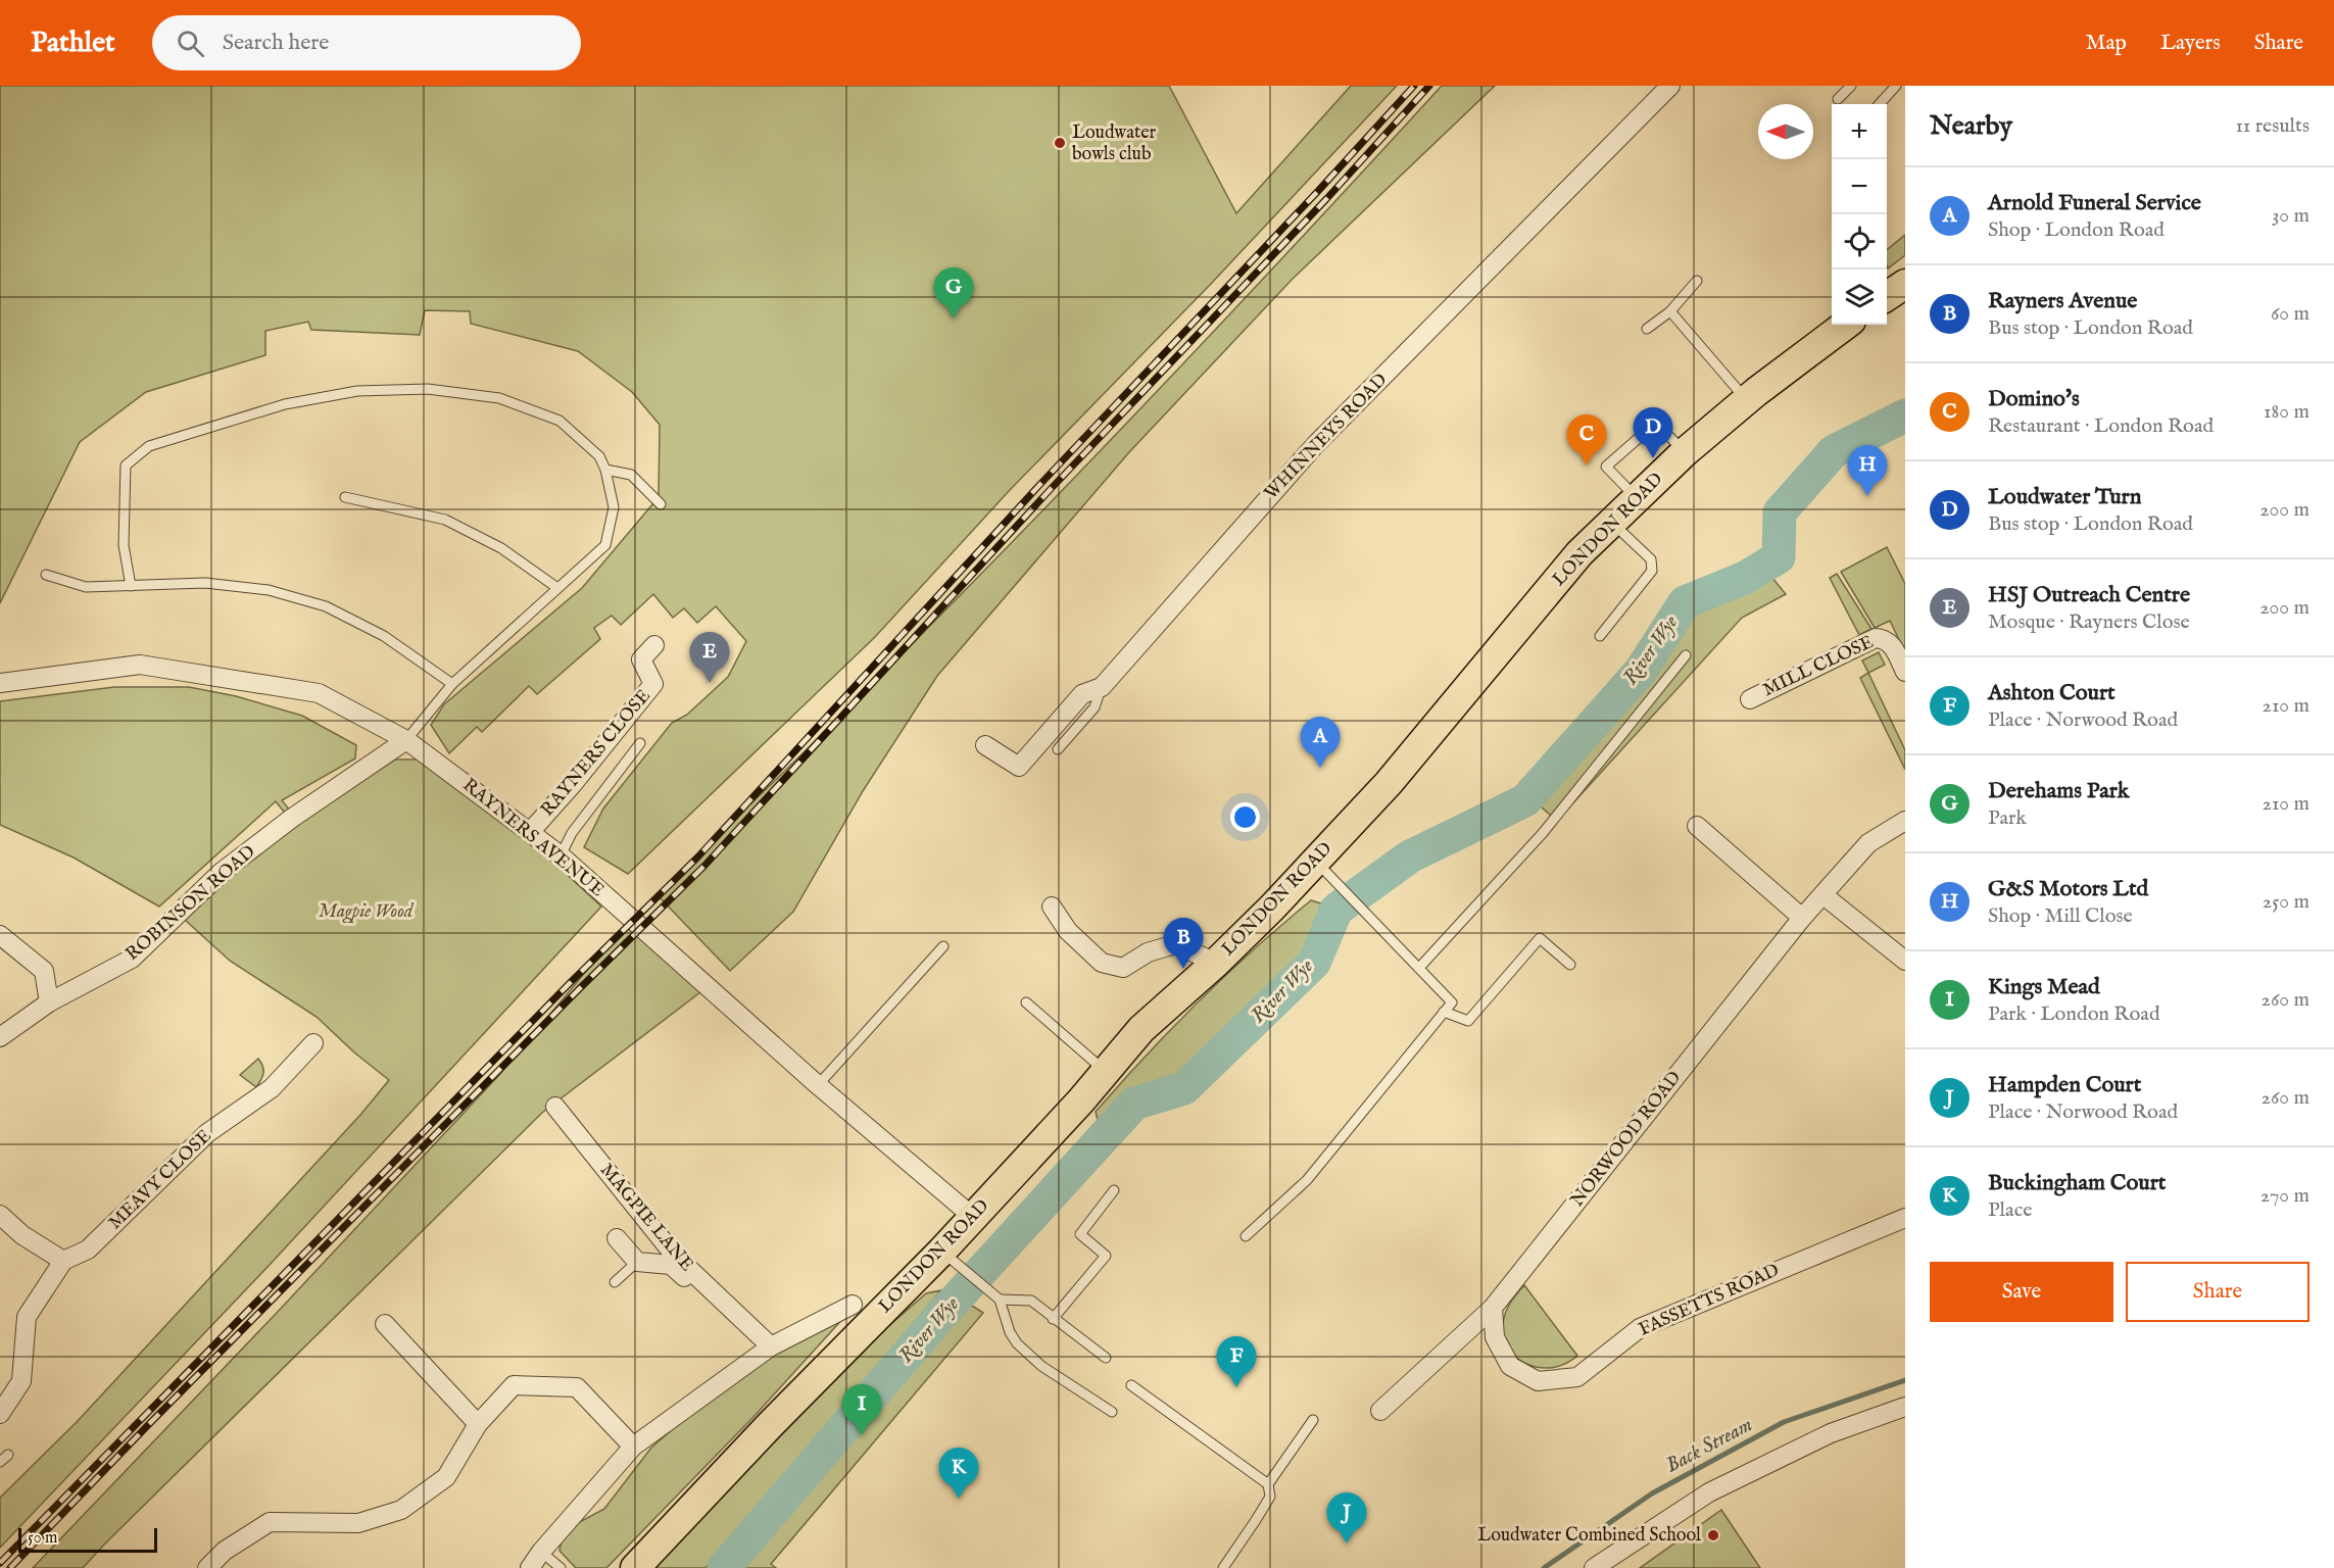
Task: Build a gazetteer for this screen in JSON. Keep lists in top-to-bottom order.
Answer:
{
  "streets": {
    "main road": ["LONDON ROAD"],
    "street": [
      "WHINNEYS ROAD",
      "MILL CLOSE",
      "RAYNERS CLOSE",
      "RAYNERS AVENUE",
      "ROBINSON ROAD",
      "NORWOOD ROAD",
      "MEAVY CLOSE",
      "MAGPIE LANE",
      "FASSETTS ROAD"
    ]
  },
  "crossings": [
    ["LONDON ROAD", "RAYNERS AVENUE"],
    ["LONDON ROAD", "MAGPIE LANE"],
    ["RAYNERS CLOSE", "RAYNERS AVENUE"],
    ["RAYNERS AVENUE", "ROBINSON ROAD"],
    ["NORWOOD ROAD", "FASSETTS ROAD"]
  ],
  "water": ["River Wye", "Back Stream"],
  "parks": ["Magpie Wood"],
  "places": ["Loudwater bowls club", "Loudwater Combined School"],
  "scale_bar": "50 m",
  "north": "left",
  "page": {
    "header": "Pathlet",
    "search": "Search here",
    "nav": ["Map", "Layers", "Share"],
    "heading": ["Nearby", "11 results"],
    "map_buttons": ["+", "−"],
    "list": [
      {
        "mark": "A",
        "name": "Arnold Funeral Service",
        "note": "Shop · London Road",
        "value": "30 m"
      },
      {
        "mark": "B",
        "name": "Rayners Avenue",
        "note": "Bus stop · London Road",
        "value": "60 m"
      },
      {
        "mark": "C",
        "name": "Domino's",
        "note": "Restaurant · London Road",
        "value": "180 m"
      },
      {
        "mark": "D",
        "name": "Loudwater Turn",
        "note": "Bus stop · London Road",
        "value": "200 m"
      },
      {
        "mark": "E",
        "name": "HSJ Outreach Centre",
        "note": "Mosque · Rayners Close",
        "value": "200 m"
      },
      {
        "mark": "F",
        "name": "Ashton Court",
        "note": "Place · Norwood Road",
        "value": "210 m"
      },
      {
        "mark": "G",
        "name": "Derehams Park",
        "note": "Park",
        "value": "210 m"
      },
      {
        "mark": "H",
        "name": "G&S Motors Ltd",
        "note": "Shop · Mill Close",
        "value": "250 m"
      },
      {
        "mark": "I",
        "name": "Kings Mead",
        "note": "Park · London Road",
        "value": "260 m"
      },
      {
        "mark": "J",
        "name": "Hampden Court",
        "note": "Place · Norwood Road",
        "value": "260 m"
      },
      {
        "mark": "K",
        "name": "Buckingham Court",
        "note": "Place",
        "value": "270 m"
      }
    ],
    "pins": [
      "G",
      "D",
      "C",
      "H",
      "E",
      "A",
      "B",
      "F",
      "I",
      "K",
      "J"
    ],
    "buttons": ["Save", "Share"],
    "scale": "50 m"
  }
}
